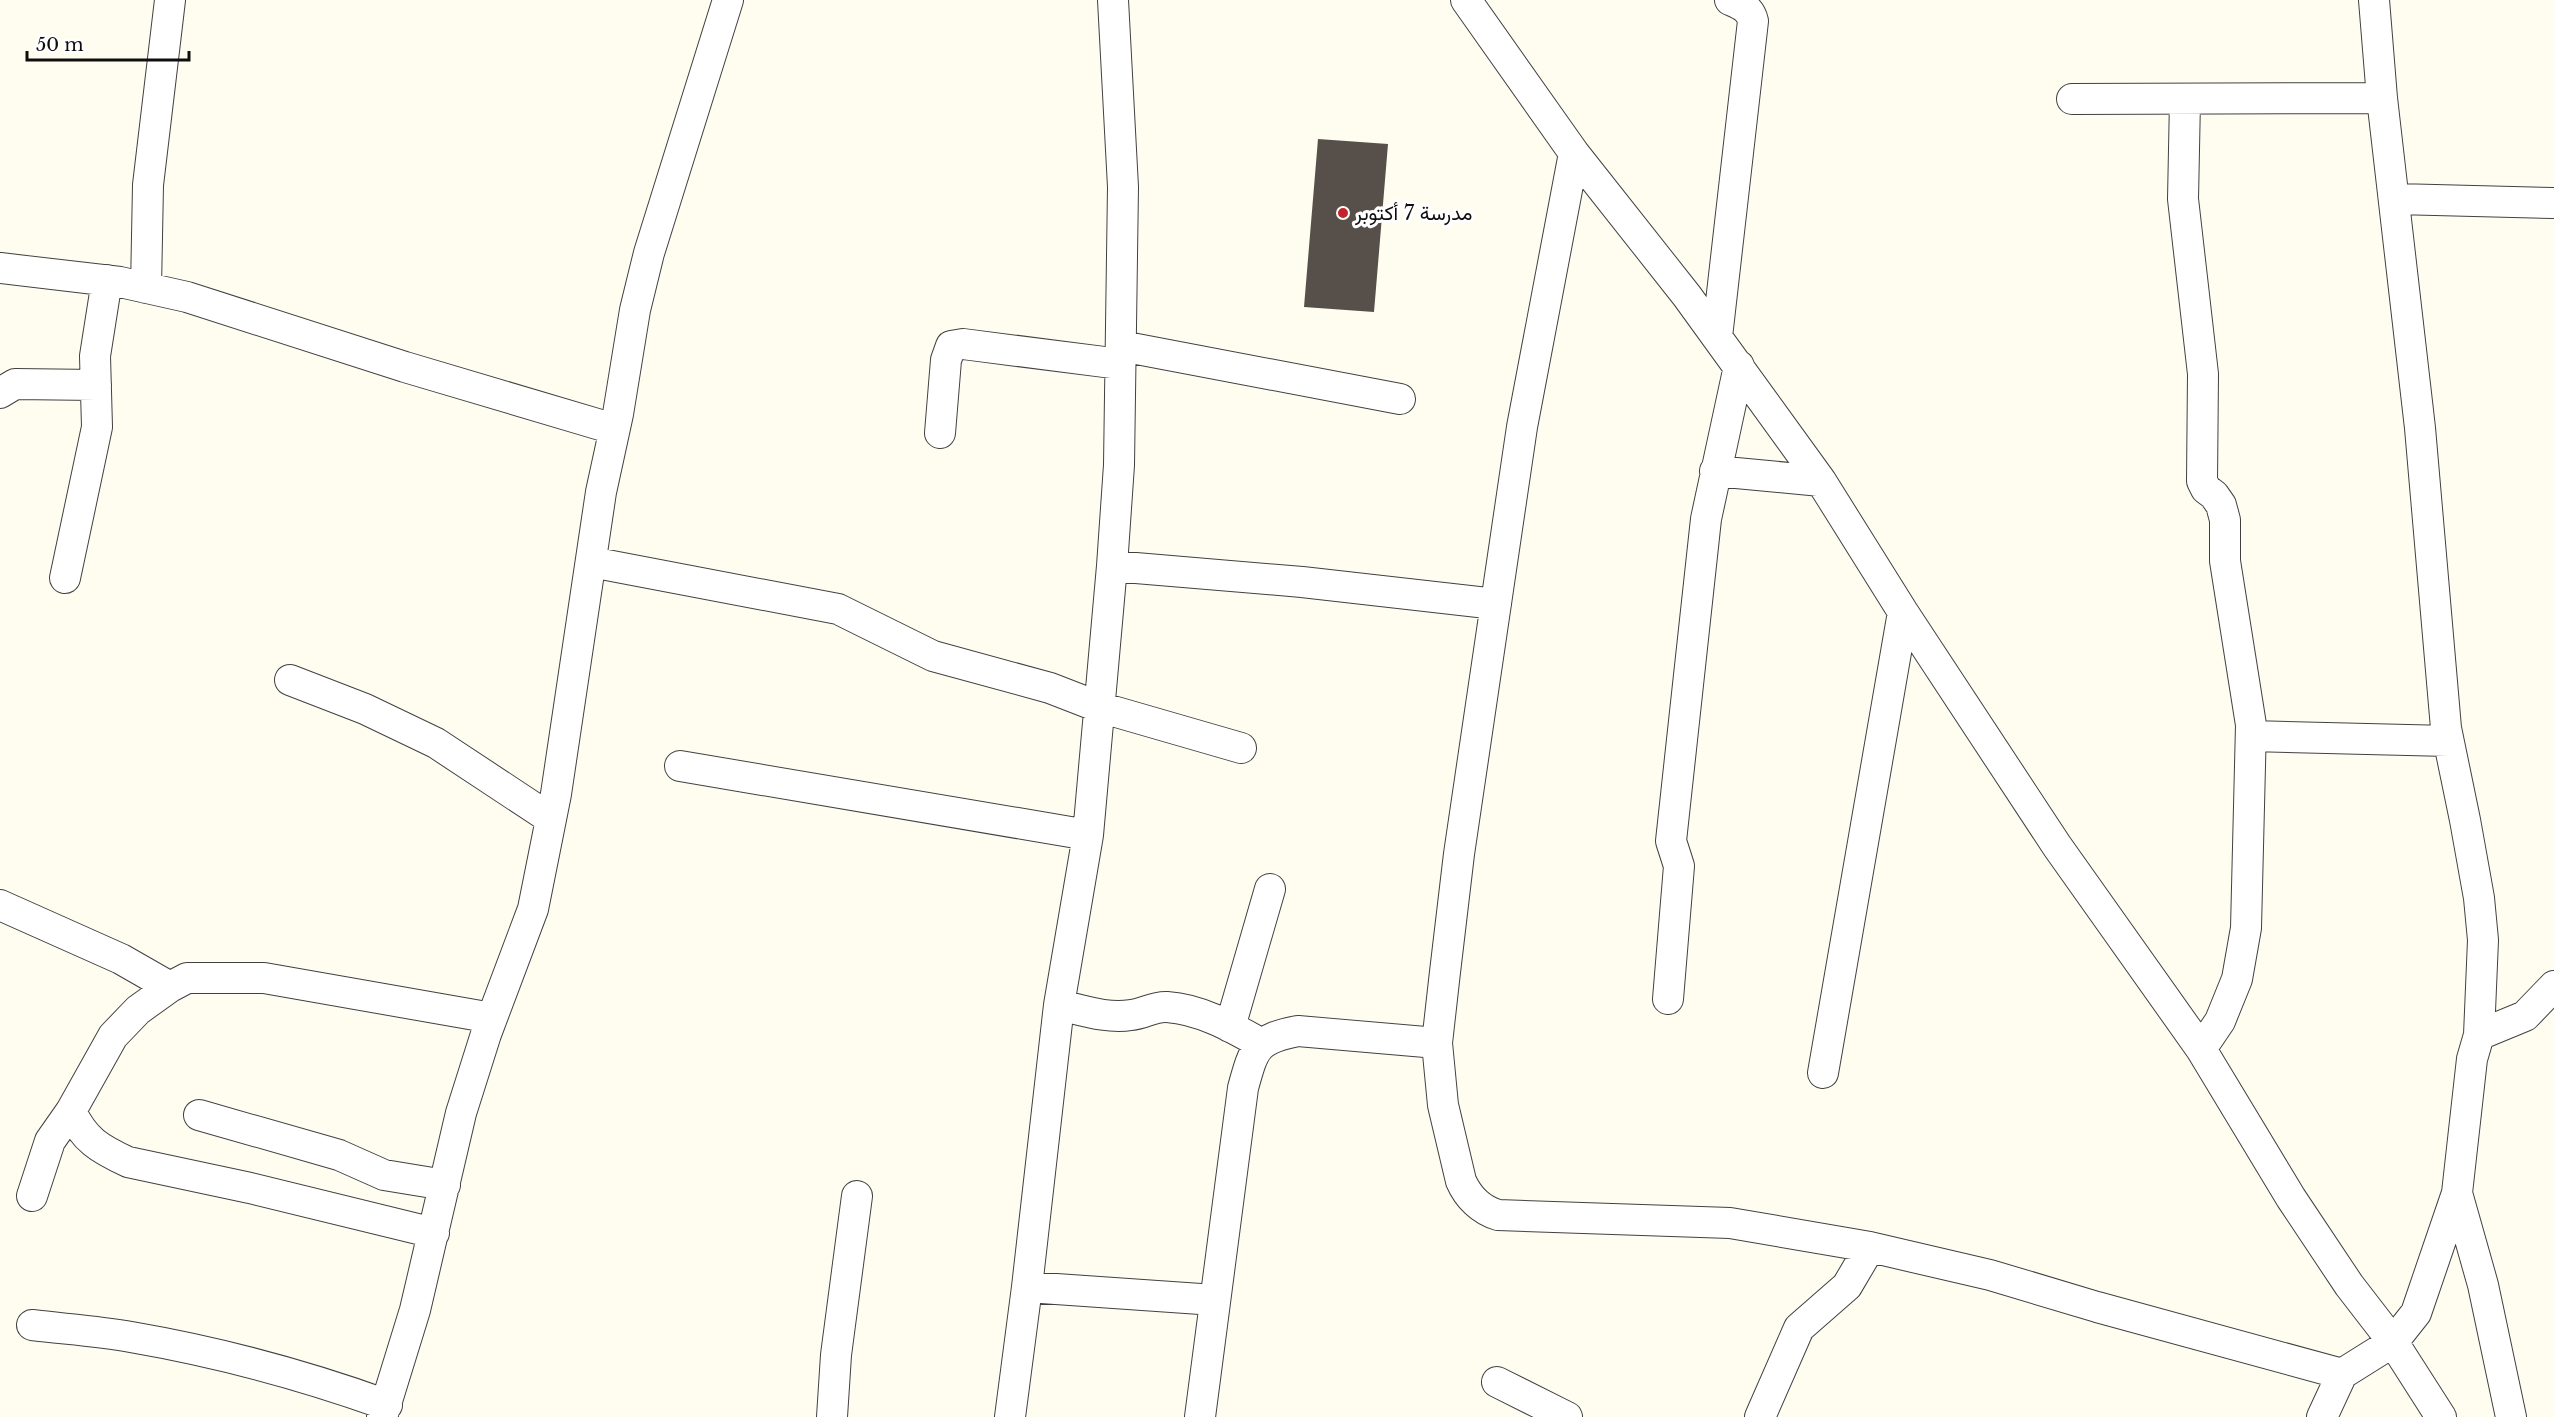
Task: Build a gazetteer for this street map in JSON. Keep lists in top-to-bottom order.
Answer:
{
  "places": ["مدرسة 7 أكتوبر"],
  "scale_bar": "50 m"
}
